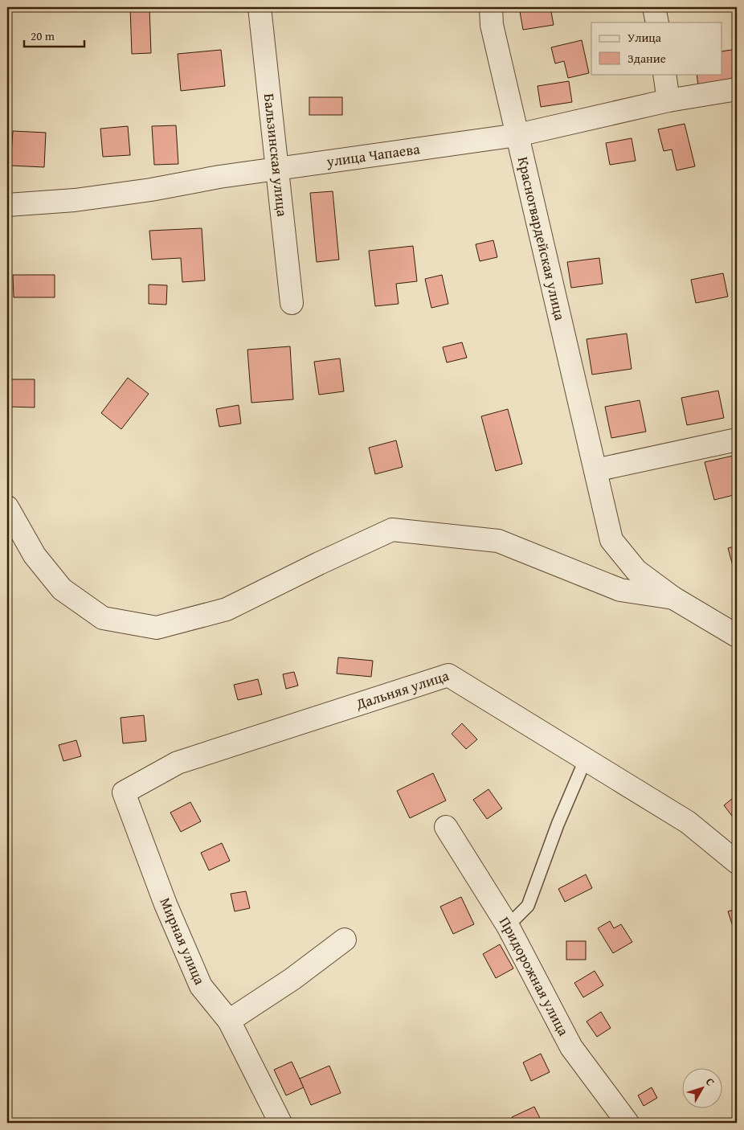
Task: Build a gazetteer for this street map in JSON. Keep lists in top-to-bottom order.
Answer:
{
  "streets": {
    "street": [
      "Бальзинская улица",
      "улица Чапаева",
      "Красногвардейская улица",
      "Дальняя улица",
      "Мирная улица",
      "Придорожная улица"
    ]
  },
  "crossings": [
    ["Бальзинская улица", "улица Чапаева"],
    ["улица Чапаева", "Красногвардейская улица"],
    ["Дальняя улица", "Мирная улица"]
  ],
  "legend": ["Улица", "Здание"],
  "scale_bar": "20 m",
  "north": "top right"
}
